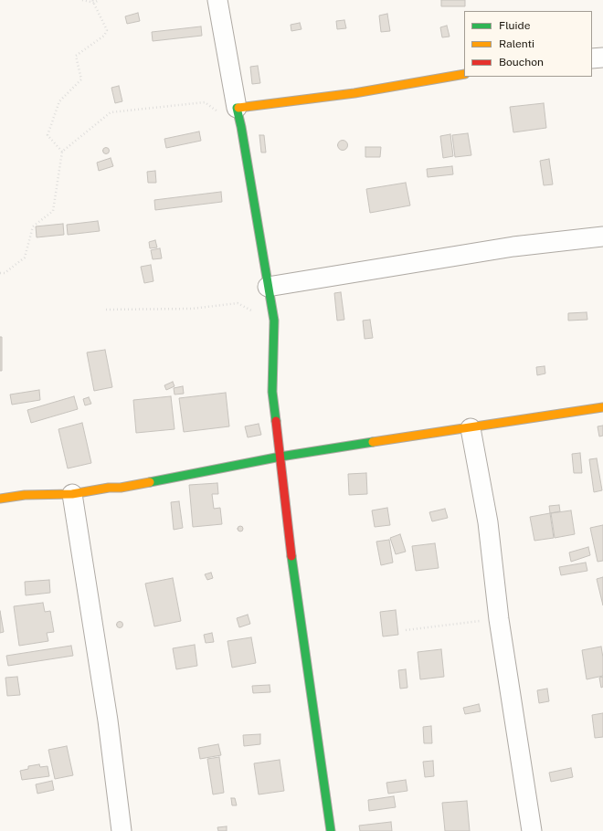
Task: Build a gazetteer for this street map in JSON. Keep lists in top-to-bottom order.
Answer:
{
  "legend": ["Fluide", "Ralenti", "Bouchon"]
}
